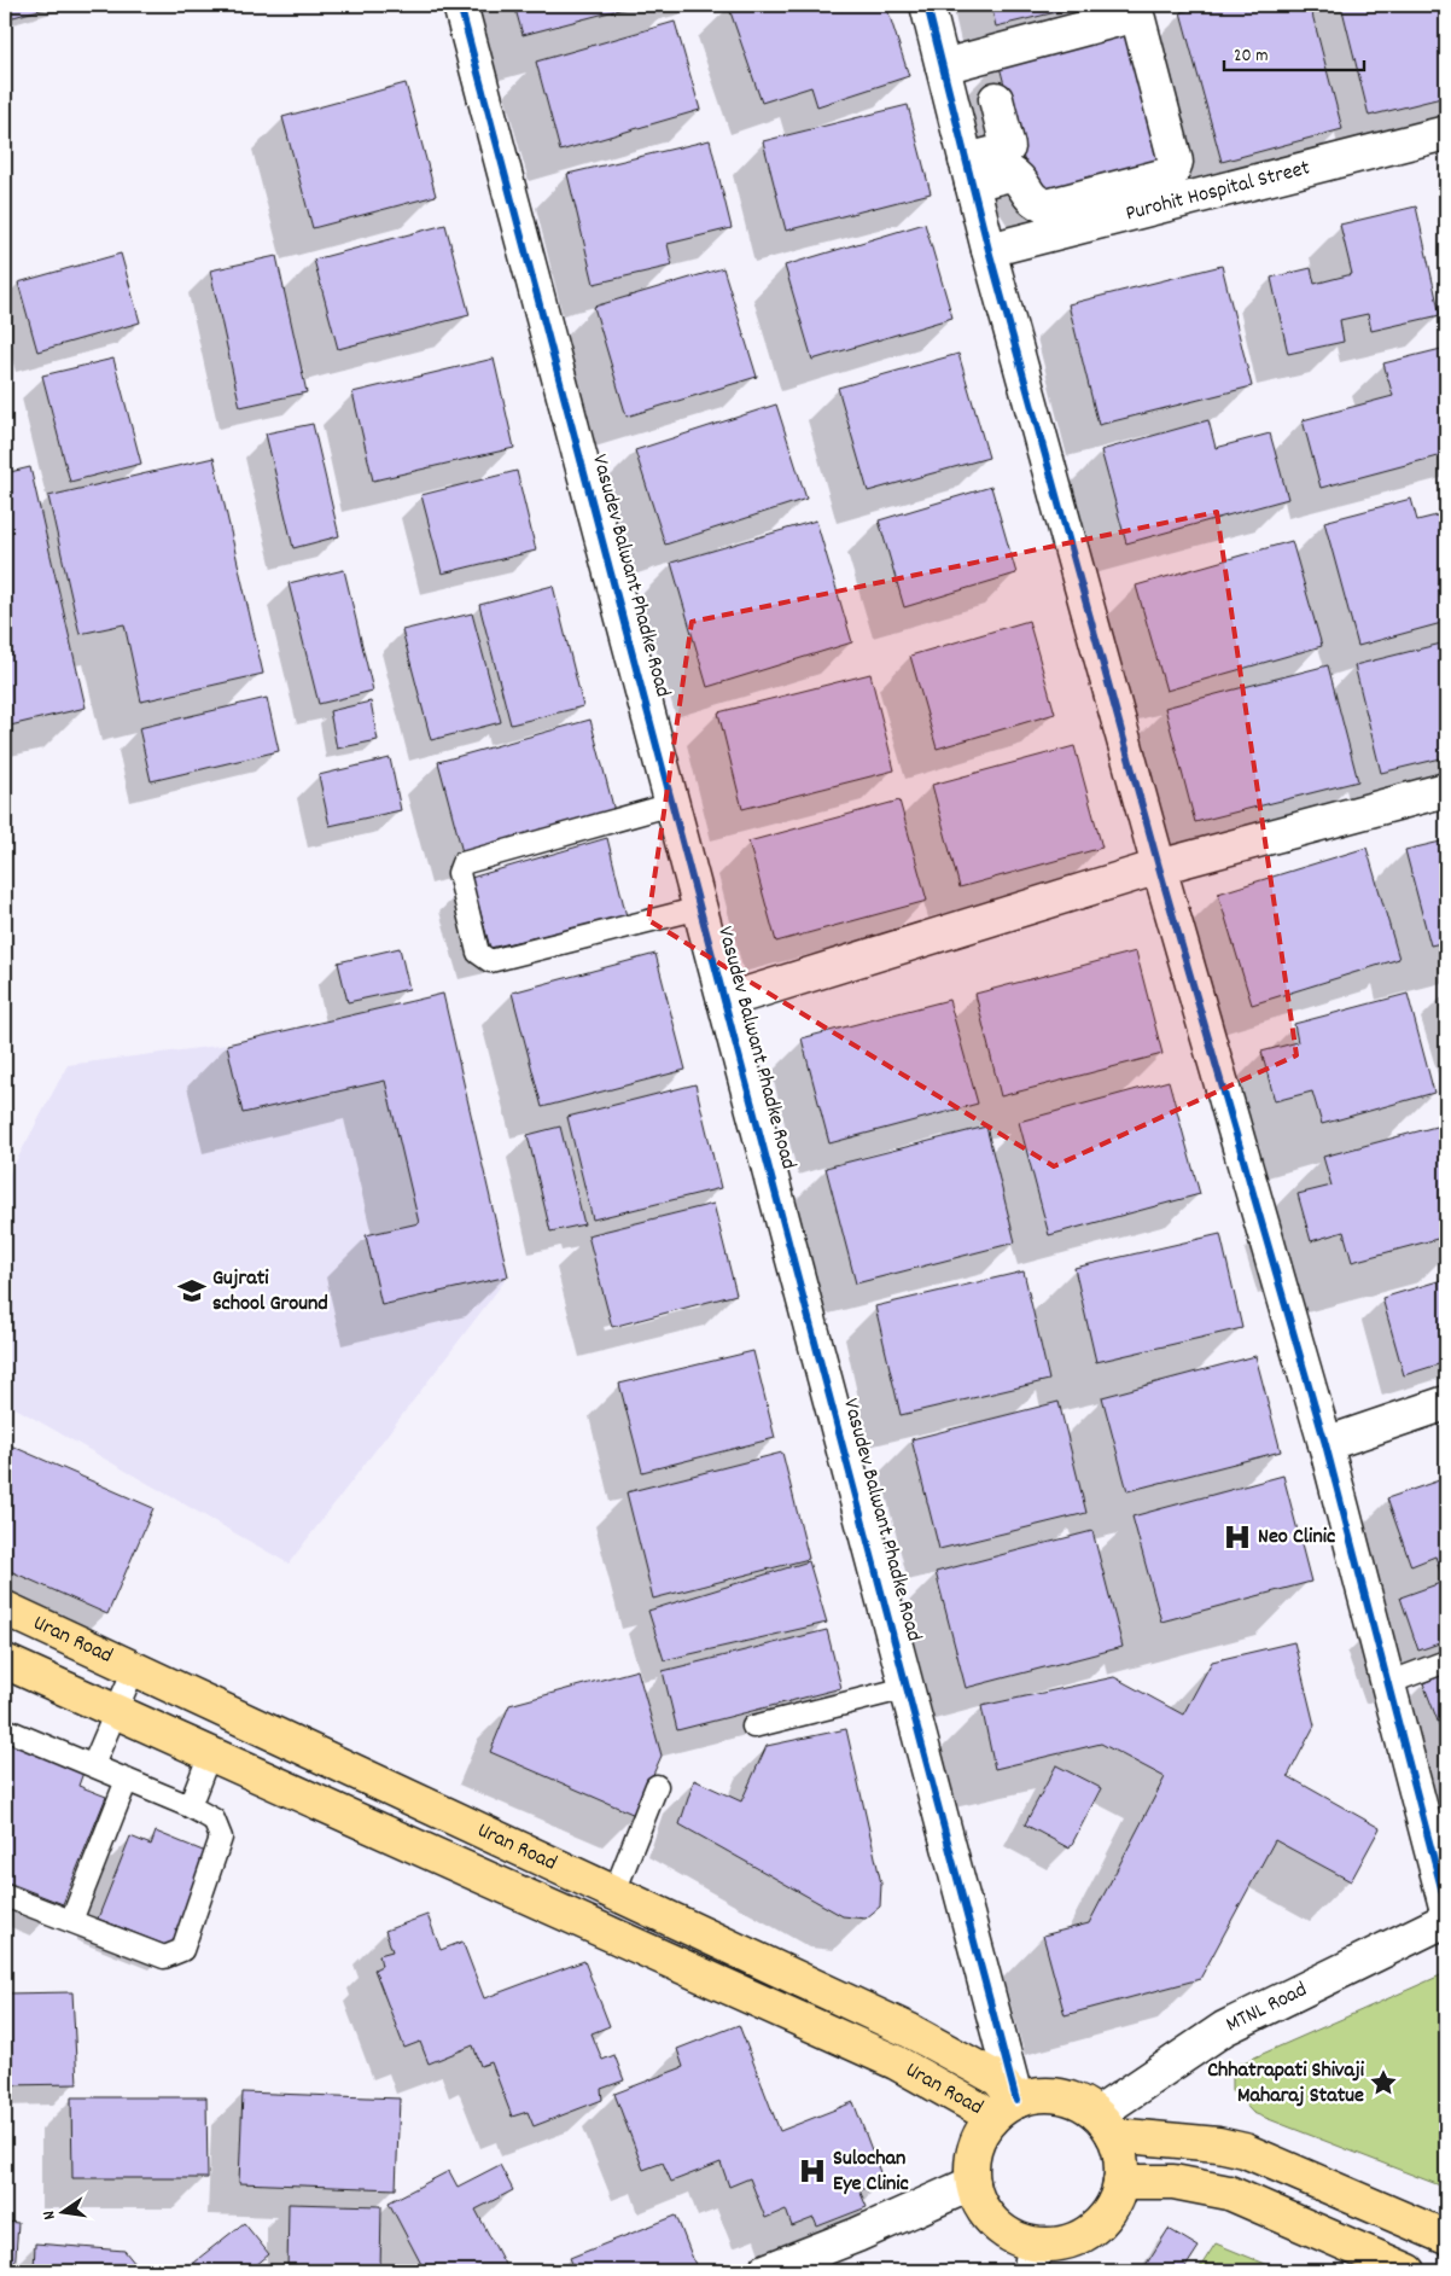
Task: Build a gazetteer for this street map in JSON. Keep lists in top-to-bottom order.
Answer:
{
  "streets": {
    "main road": ["Uran Road"],
    "street": ["Purohit Hospital Street", "Vasudev Balwant Phadke Road", "MTNL Road"]
  },
  "crossings": [
    ["Vasudev Balwant Phadke Road", "Uran Road"],
    ["Vasudev Balwant Phadke Road", "MTNL Road"],
    ["Uran Road", "MTNL Road"]
  ],
  "places": {
    "school or university": ["Gujrati school Ground"],
    "hospital": ["Neo Clinic", "Sulochan Eye Clinic"],
    "place": ["Chhatrapati Shivaji Maharaj Statue"]
  },
  "scale_bar": "20 m",
  "north": "left"
}
